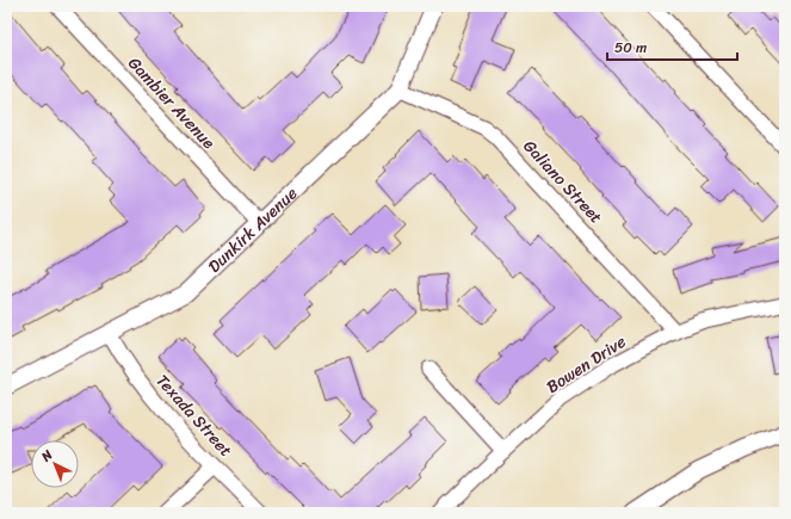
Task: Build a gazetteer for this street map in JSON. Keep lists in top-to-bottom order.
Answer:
{
  "streets": {
    "street": [
      "Gambier Avenue",
      "Galiano Street",
      "Dunkirk Avenue",
      "Bowen Drive",
      "Texada Street"
    ]
  },
  "crossings": [
    ["Gambier Avenue", "Dunkirk Avenue"],
    ["Galiano Street", "Dunkirk Avenue"],
    ["Galiano Street", "Bowen Drive"],
    ["Dunkirk Avenue", "Texada Street"]
  ],
  "scale_bar": "50 m",
  "north": "top left"
}
